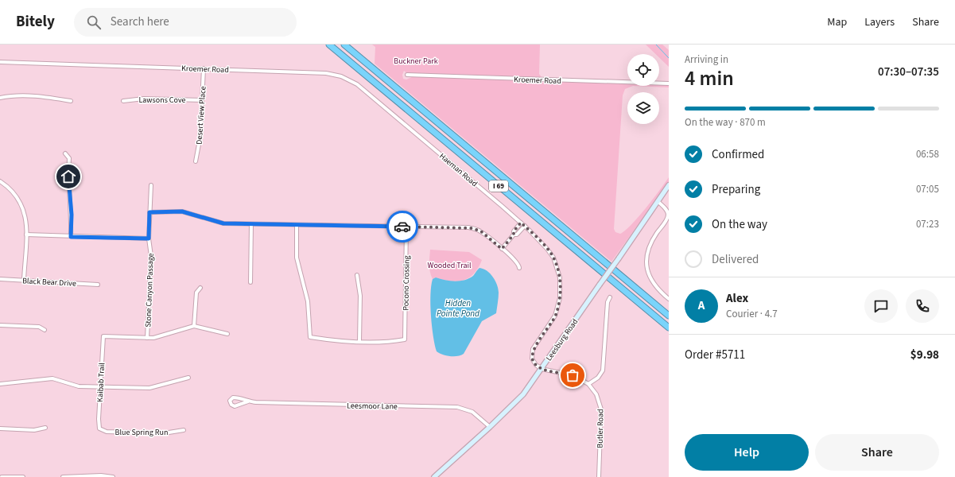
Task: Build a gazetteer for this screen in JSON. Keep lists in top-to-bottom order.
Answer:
{
  "streets": {
    "highway": ["I 69"],
    "main road": ["Leesburg Road"],
    "street": [
      "Kroemer Road",
      "Lawsons Cove",
      "Desert View Place",
      "Haeman Road",
      "Black Bear Drive",
      "Pocono Crossing",
      "Stone Canyon Passage",
      "Kaibab Trail",
      "Leesmoor Lane",
      "Butler Road",
      "Blue Spring Run"
    ]
  },
  "crossings": [
    ["Kroemer Road", "Desert View Place"],
    ["Kroemer Road", "Haeman Road"],
    ["Lawsons Cove", "Desert View Place"],
    ["Haeman Road", "Leesburg Road"],
    ["Haeman Road", "Butler Road"],
    ["Stone Canyon Passage", "Kaibab Trail"],
    ["Leesburg Road", "Leesmoor Lane"],
    ["Leesburg Road", "Butler Road"],
    ["Kaibab Trail", "Blue Spring Run"]
  ],
  "water": ["Hidden Pointe Pond"],
  "parks": ["Buckner Park", "Wooded Trail"],
  "page": {
    "header": "Bitely",
    "search": "Search here",
    "nav": ["Map", "Layers", "Share"],
    "heading": ["4 min", "Arriving in", "07:30–07:35"],
    "panel": [
      "Alex",
      "Courier · 4.7",
      "Order #5711",
      "$9.98"
    ],
    "bar": "On the way · 870 m",
    "list": [
      ["Confirmed", "06:58"],
      ["Preparing", "07:05"],
      ["On the way", "07:23"],
      "Delivered"
    ],
    "round": "A",
    "buttons": ["Help", "Share"]
  }
}
